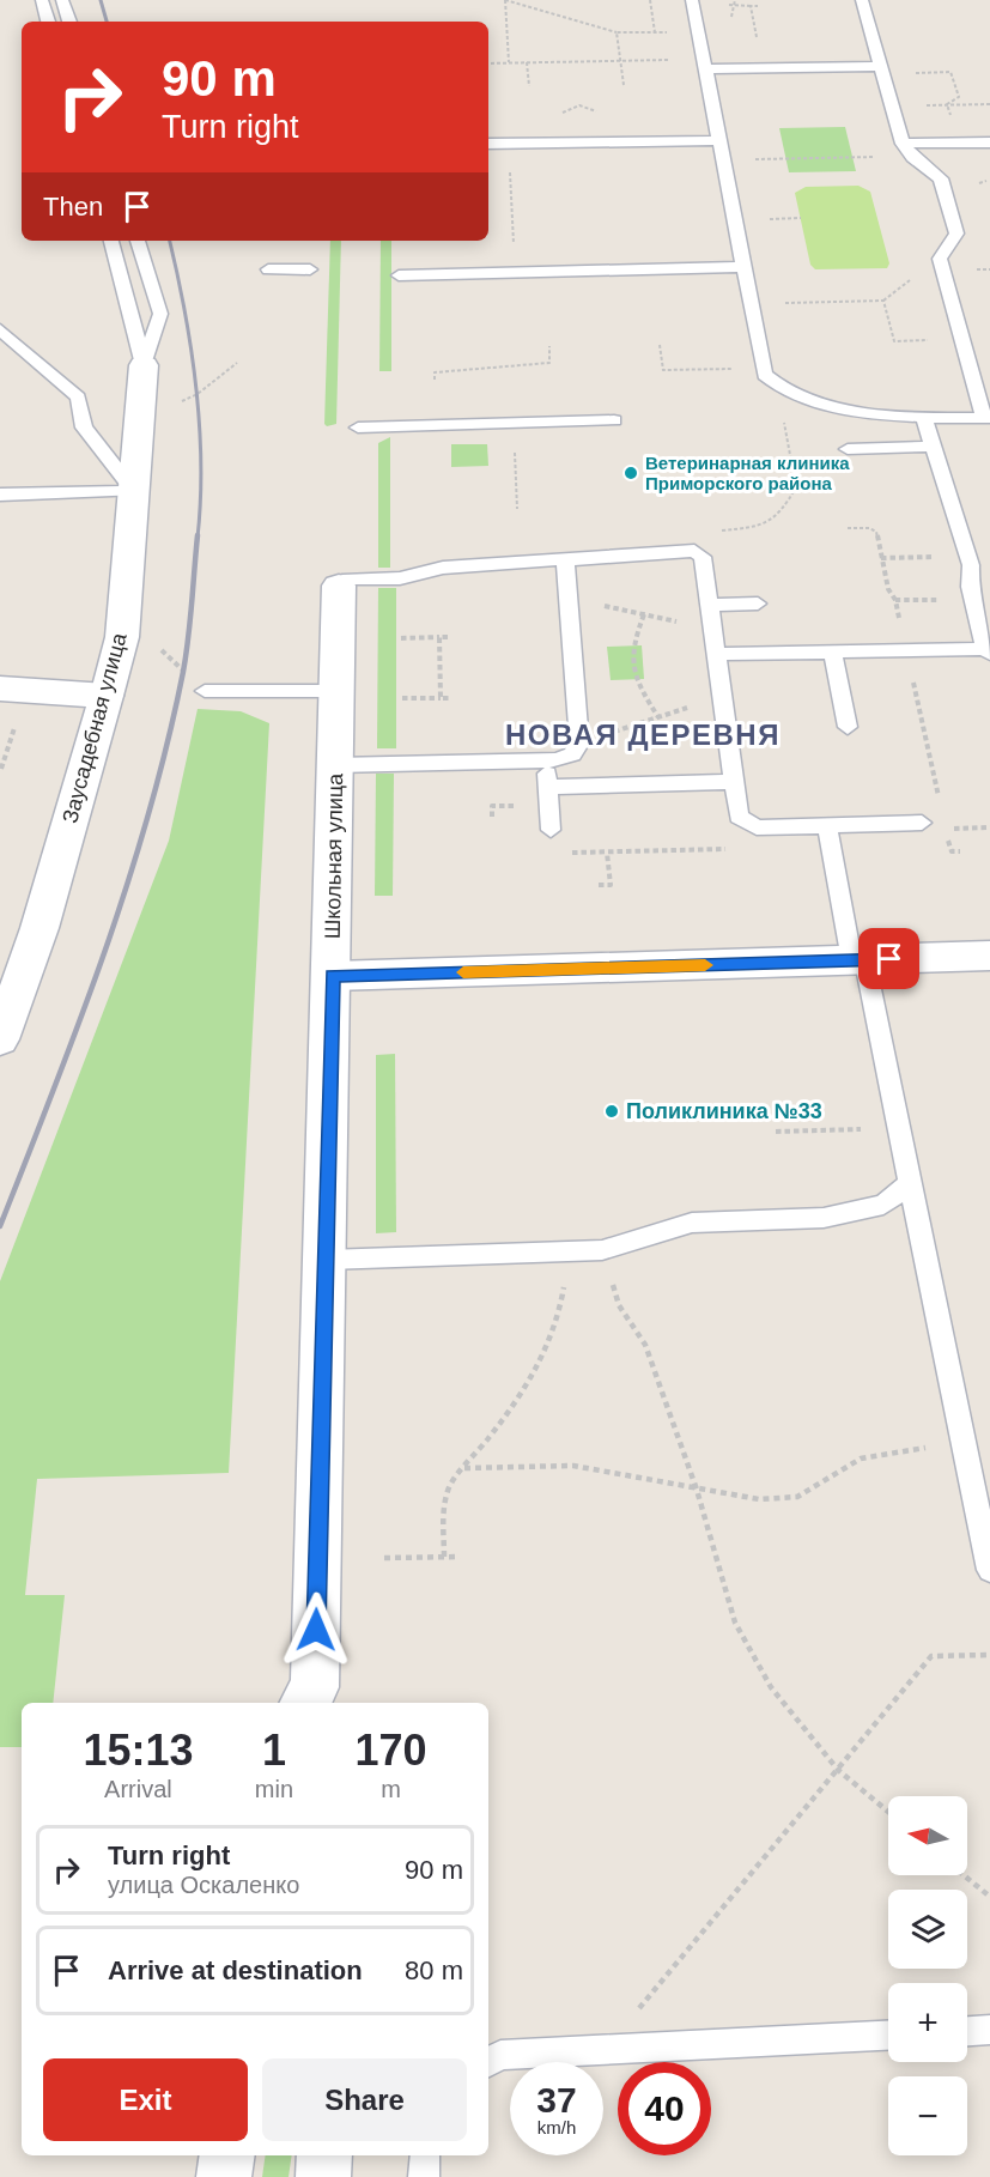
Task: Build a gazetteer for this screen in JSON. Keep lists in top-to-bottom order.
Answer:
{
  "streets": {
    "street": ["Заусадебная улица", "Школьная улица"]
  },
  "districts": ["НОВАЯ ДЕРЕВНЯ"],
  "places": ["Ветеринарная клиника Приморского района", "Поликлиника №33"],
  "north": "left",
  "page": {
    "turn": ["90 m", "Turn right"],
    "then": "Then",
    "eta": [
      "15:13",
      "Arrival",
      "1",
      "min",
      "170",
      "m"
    ],
    "map_buttons": ["+", "−"],
    "list": [
      {
        "name": "Turn right",
        "note": "улица Оскаленко",
        "value": "90 m"
      },
      {
        "name": "Arrive at destination",
        "value": "80 m"
      }
    ],
    "buttons": ["Exit", "Share"],
    "speed": "37 km/h",
    "limit": "40"
  }
}
